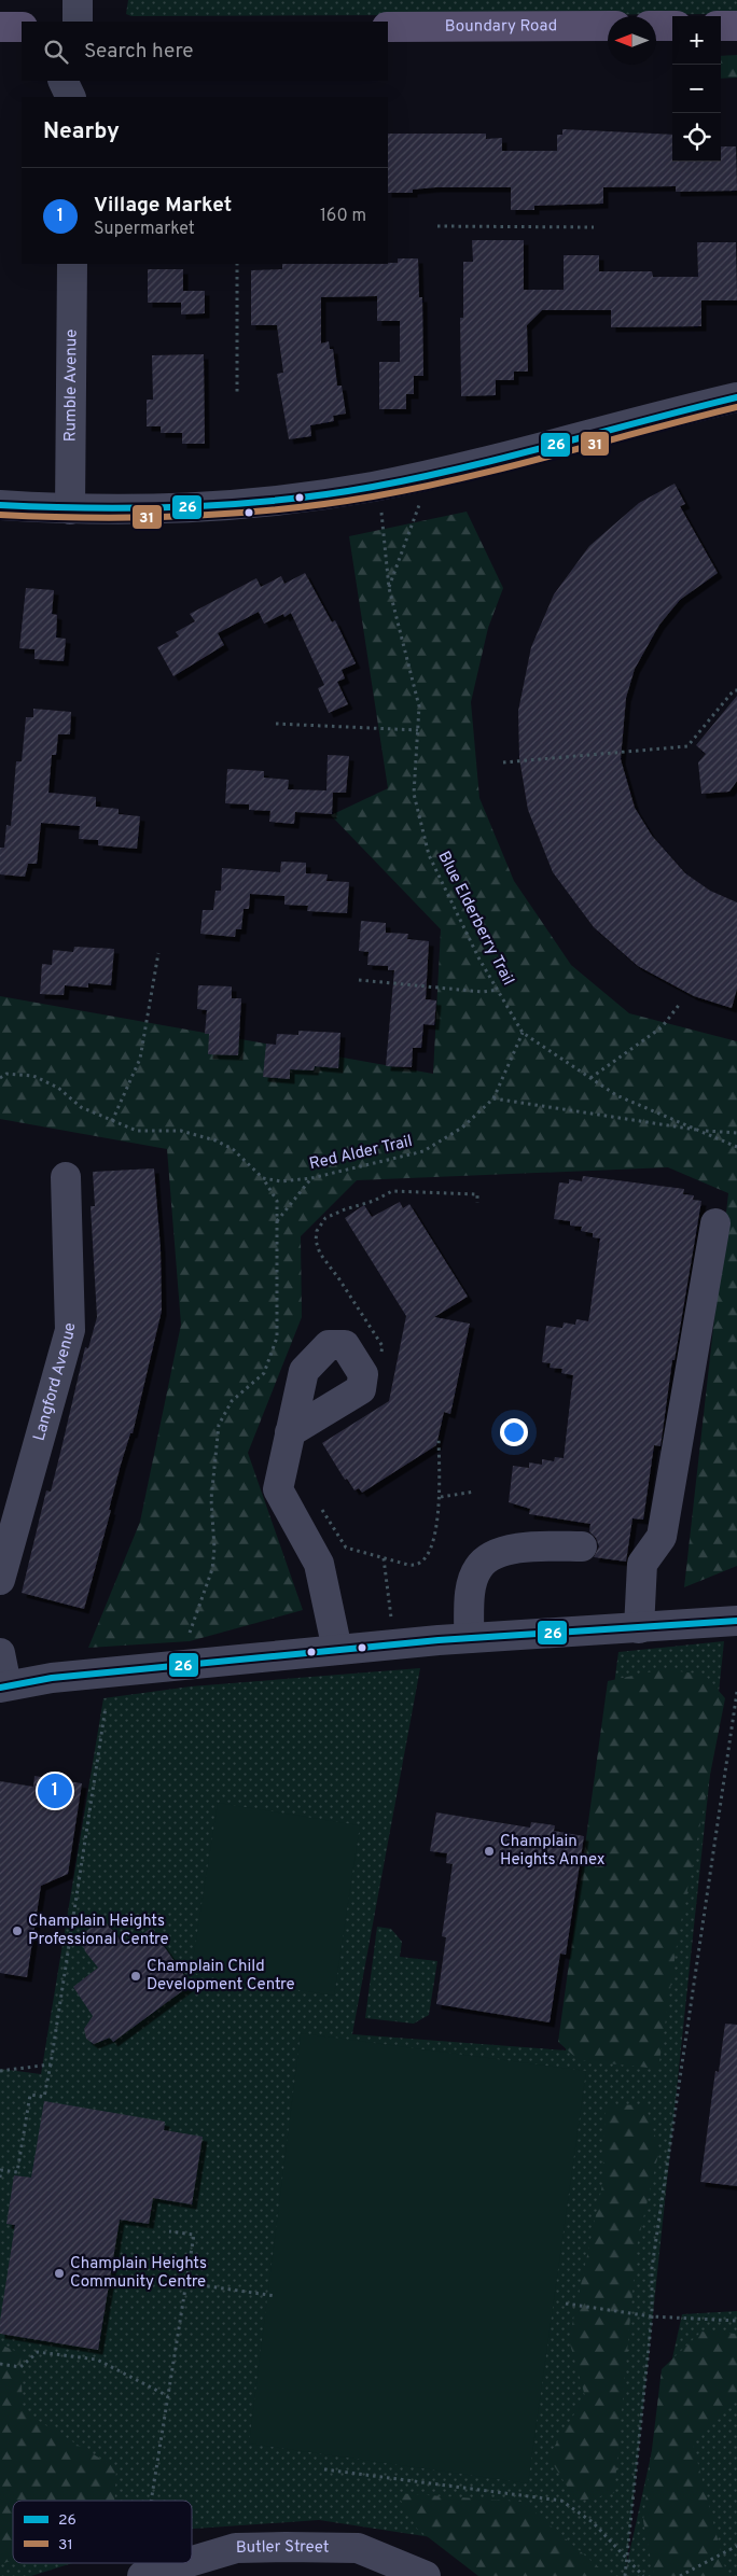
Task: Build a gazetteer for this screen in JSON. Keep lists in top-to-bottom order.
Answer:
{
  "streets": {
    "main road": ["Boundary Road"],
    "street": ["Rumble Avenue", "Langford Avenue", "Butler Street"],
    "path": ["Blue Elderberry Trail", "Red Alder Trail"]
  },
  "places": [
    "Champlain Heights Annex",
    "Champlain Heights Professional Centre",
    "Champlain Child Development Centre",
    "Champlain Heights Community Centre"
  ],
  "lines": ["transit line 26", "transit line 31"],
  "legend": ["26", "31"],
  "north": "left",
  "page": {
    "map_buttons": ["+", "−"],
    "search": "Search here",
    "heading": "Nearby",
    "list": [
      {
        "mark": "1",
        "name": "Village Market",
        "note": "Supermarket",
        "value": "160 m"
      }
    ],
    "pins": "1"
  }
}
